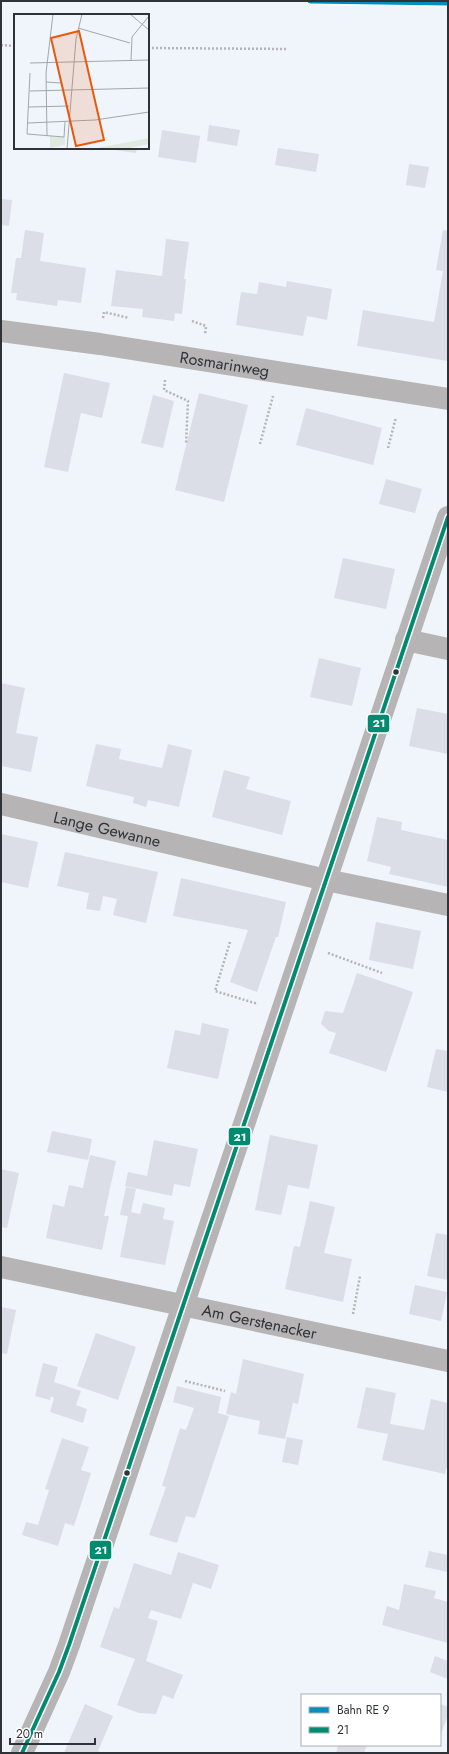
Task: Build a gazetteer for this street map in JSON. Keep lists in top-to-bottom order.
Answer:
{
  "streets": {
    "street": ["Rosmarinweg", "Lange Gewanne", "Am Gerstenacker"]
  },
  "lines": ["transit line 21"],
  "legend": ["Bahn RE 9", "21"],
  "scale_bar": "20 m"
}
